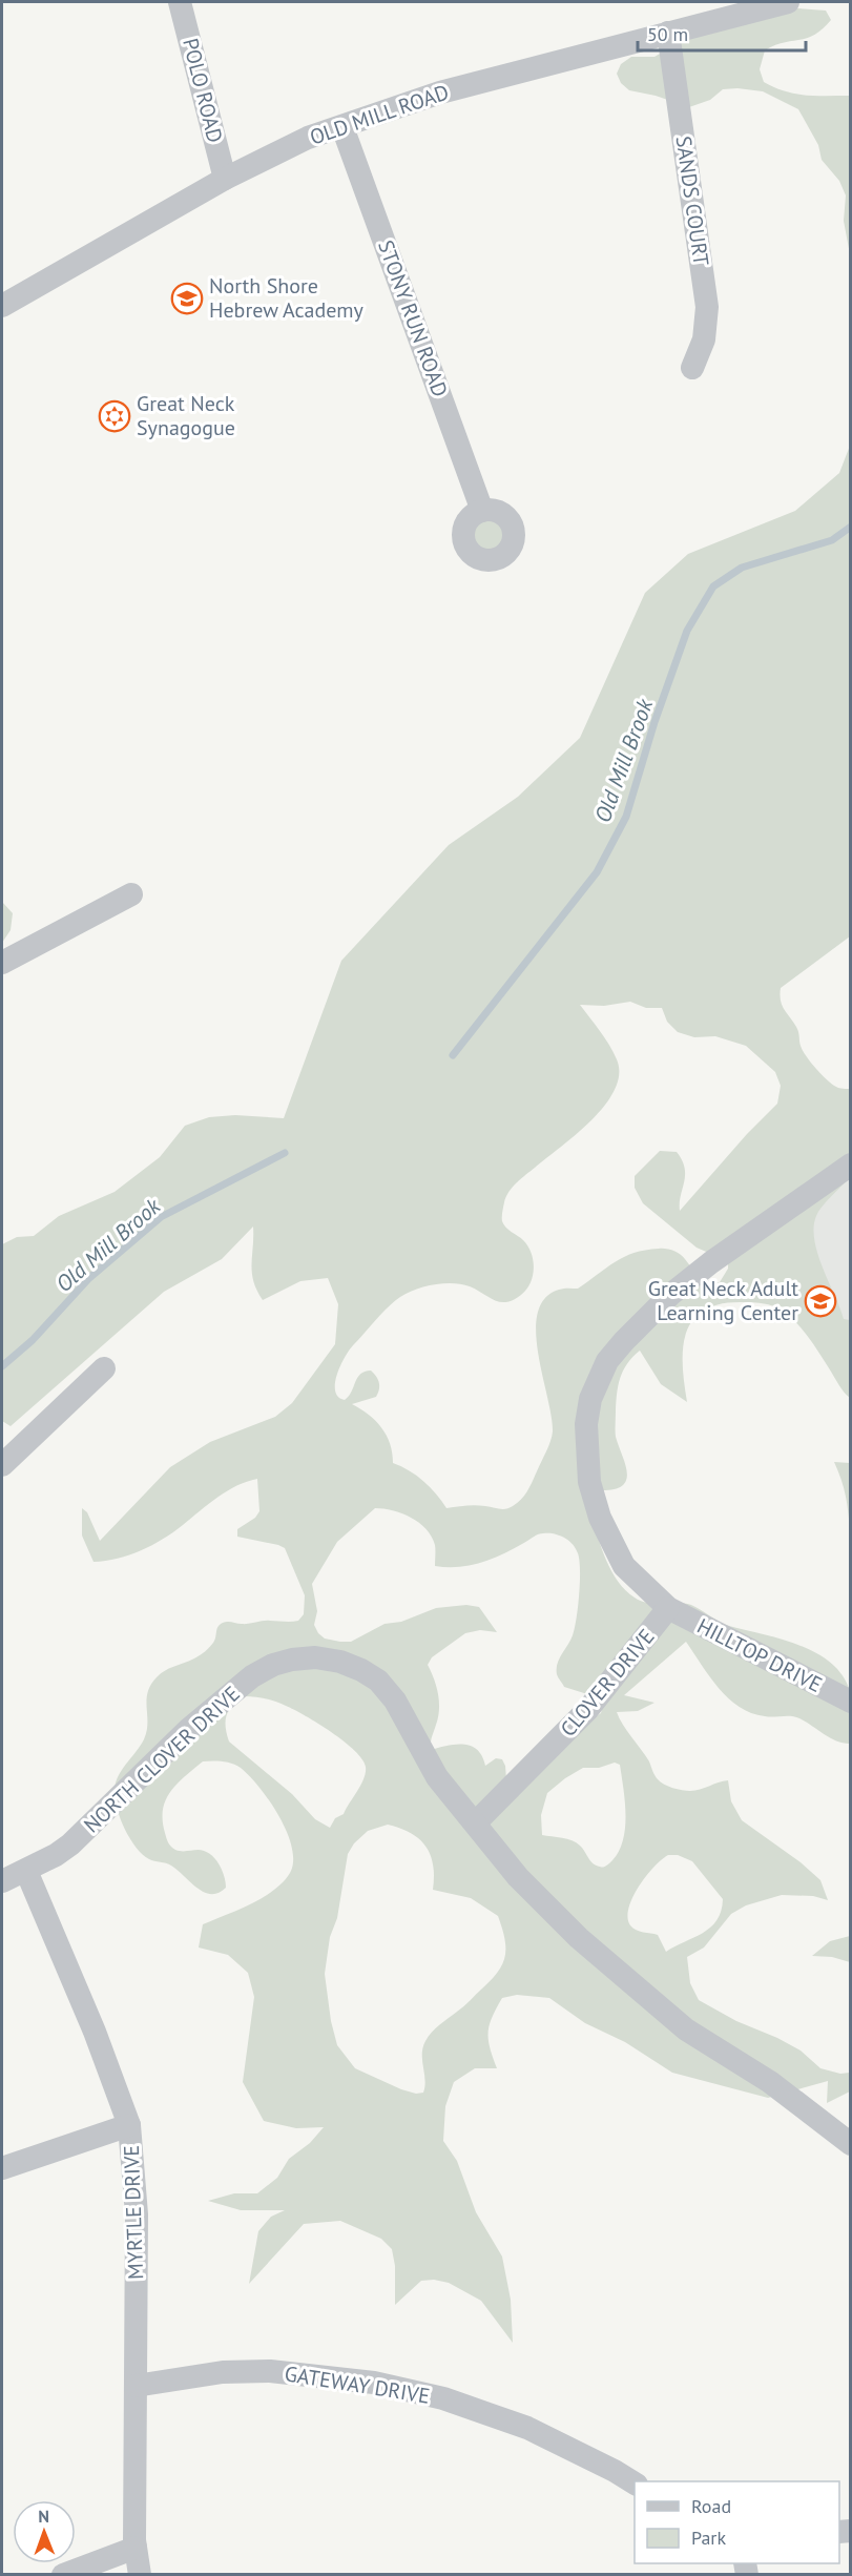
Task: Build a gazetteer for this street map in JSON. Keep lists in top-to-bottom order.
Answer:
{
  "streets": {
    "street": [
      "POLO ROAD",
      "OLD MILL ROAD",
      "SANDS COURT",
      "STONY RUN ROAD",
      "HILLTOP DRIVE",
      "CLOVER DRIVE",
      "NORTH CLOVER DRIVE",
      "MYRTLE DRIVE",
      "GATEWAY DRIVE"
    ]
  },
  "crossings": [
    ["POLO ROAD", "OLD MILL ROAD"],
    ["OLD MILL ROAD", "SANDS COURT"],
    ["OLD MILL ROAD", "STONY RUN ROAD"],
    ["HILLTOP DRIVE", "CLOVER DRIVE"],
    ["CLOVER DRIVE", "NORTH CLOVER DRIVE"],
    ["NORTH CLOVER DRIVE", "MYRTLE DRIVE"],
    ["MYRTLE DRIVE", "GATEWAY DRIVE"]
  ],
  "water": ["Old Mill Brook"],
  "places": {
    "school or university": ["North Shore Hebrew Academy", "Great Neck Adult Learning Center"],
    "synagogue": ["Great Neck Synagogue"]
  },
  "legend": ["Road", "Park"],
  "scale_bar": "50 m",
  "north": "top"
}
